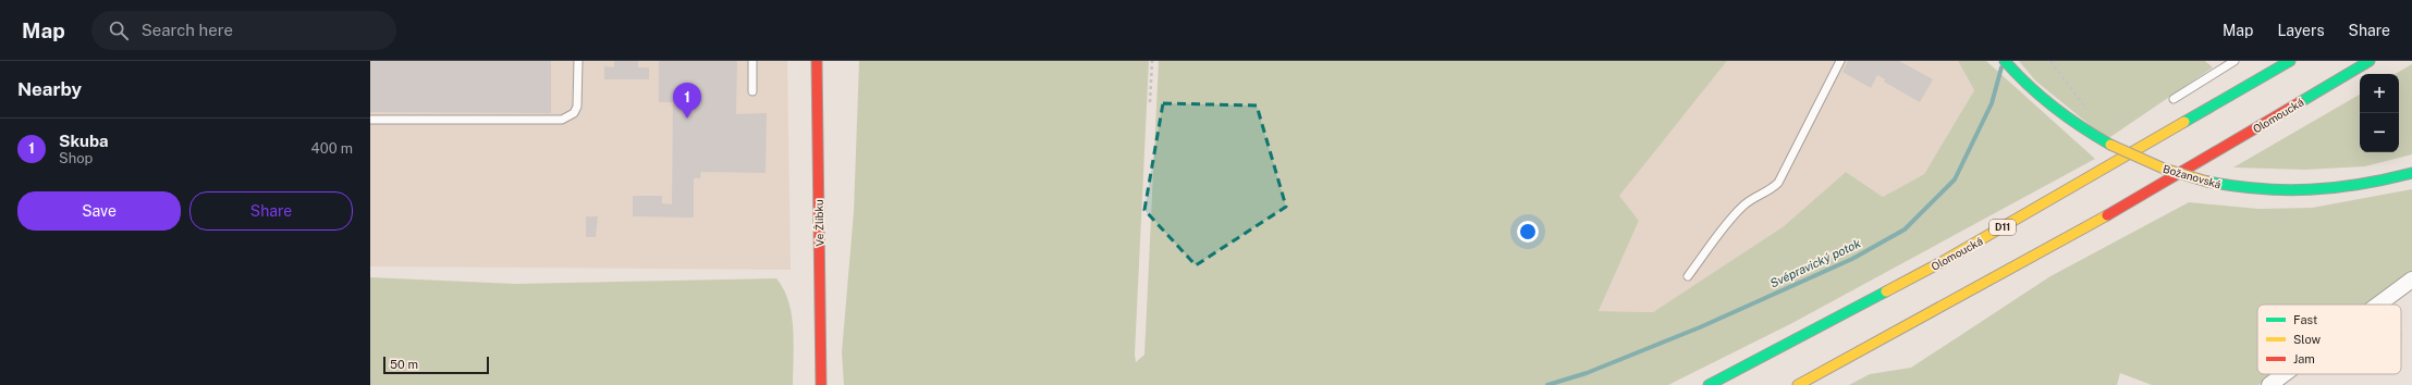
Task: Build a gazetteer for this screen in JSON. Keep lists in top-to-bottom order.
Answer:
{
  "streets": {
    "main road": [
      "Olomoucká",
      "Božanovská",
      "Ve Žlíbku",
      "D11"
    ]
  },
  "water": ["Svépravický potok"],
  "legend": ["Fast", "Slow", "Jam"],
  "scale_bar": "50 m",
  "page": {
    "header": "Map",
    "search": "Search here",
    "nav": ["Map", "Layers", "Share"],
    "heading": "Nearby",
    "map_buttons": ["+", "−"],
    "pins": "1",
    "list": [
      {
        "mark": "1",
        "name": "Skuba",
        "note": "Shop",
        "value": "400 m"
      }
    ],
    "buttons": ["Save", "Share"],
    "scale": "50 m"
  }
}
